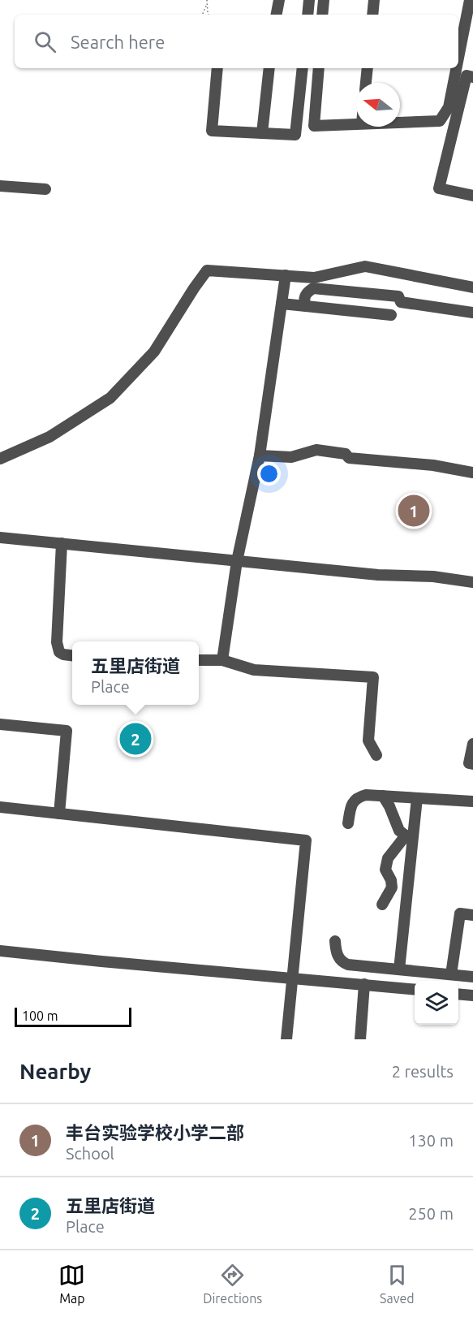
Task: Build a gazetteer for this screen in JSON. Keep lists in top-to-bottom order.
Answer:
{
  "scale_bar": "100 m",
  "north": "left",
  "page": {
    "search": "Search here",
    "pins": ["1", "2"],
    "popup": ["五里店街道", "Place"],
    "scale": "100 m",
    "heading": ["Nearby", "2 results"],
    "list": [
      {
        "mark": "1",
        "name": "丰台实验学校小学二部",
        "note": "School",
        "value": "130 m"
      },
      {
        "mark": "2",
        "name": "五里店街道",
        "note": "Place",
        "value": "250 m"
      }
    ],
    "nav": ["Map", "Directions", "Saved"]
  }
}
